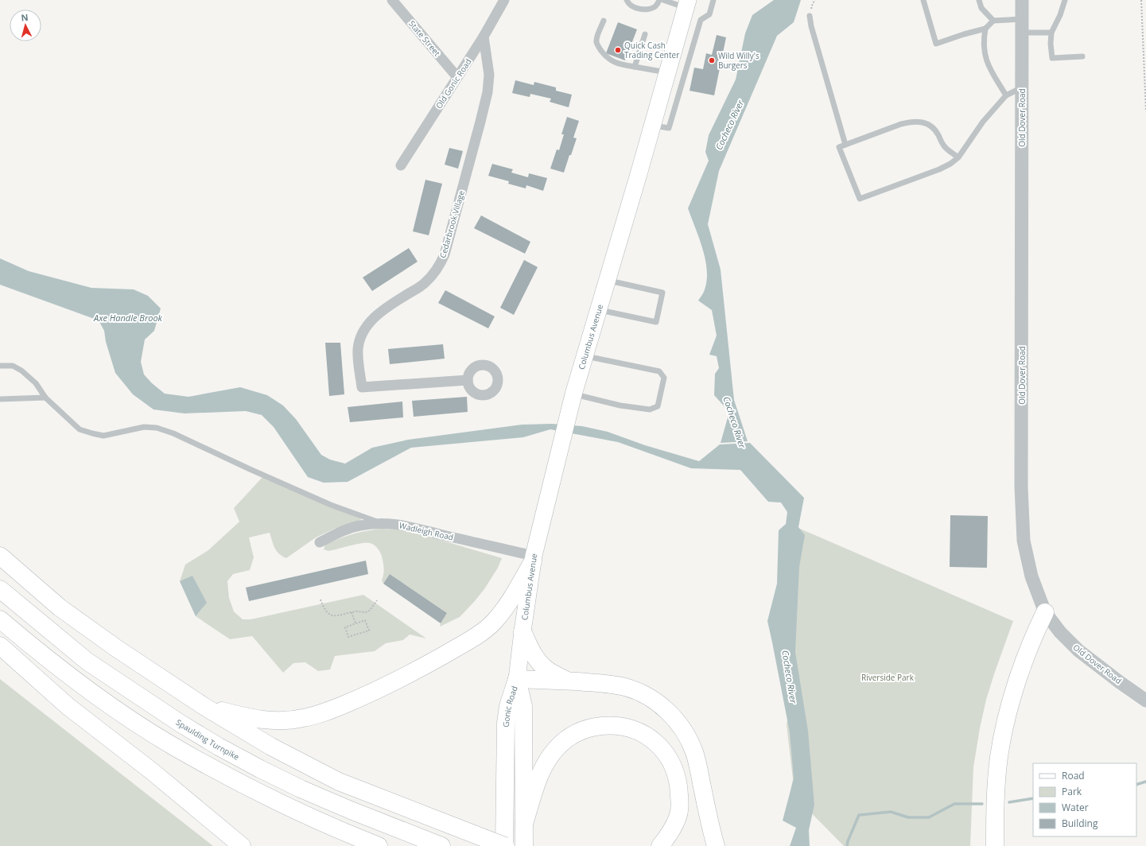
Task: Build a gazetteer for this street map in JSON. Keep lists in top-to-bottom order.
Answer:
{
  "streets": {
    "highway": ["Gonic Road", "Spaulding Turnpike"],
    "main road": ["Columbus Avenue"],
    "street": [
      "State Street",
      "Old Gonic Road",
      "Old Dover Road",
      "Cedarbrook Village",
      "Wadleigh Road"
    ]
  },
  "crossings": [
    ["State Street", "Old Gonic Road"],
    ["Old Gonic Road", "Cedarbrook Village"],
    ["Columbus Avenue", "Wadleigh Road"],
    ["Columbus Avenue", "Gonic Road"]
  ],
  "water": ["Cocheco River", "Axe Handle Brook"],
  "parks": ["Riverside Park"],
  "places": ["Quick Cash Trading Center", "Wild Willy's Burgers"],
  "legend": [
    "Road",
    "Park",
    "Water",
    "Building"
  ],
  "north": "top"
}
